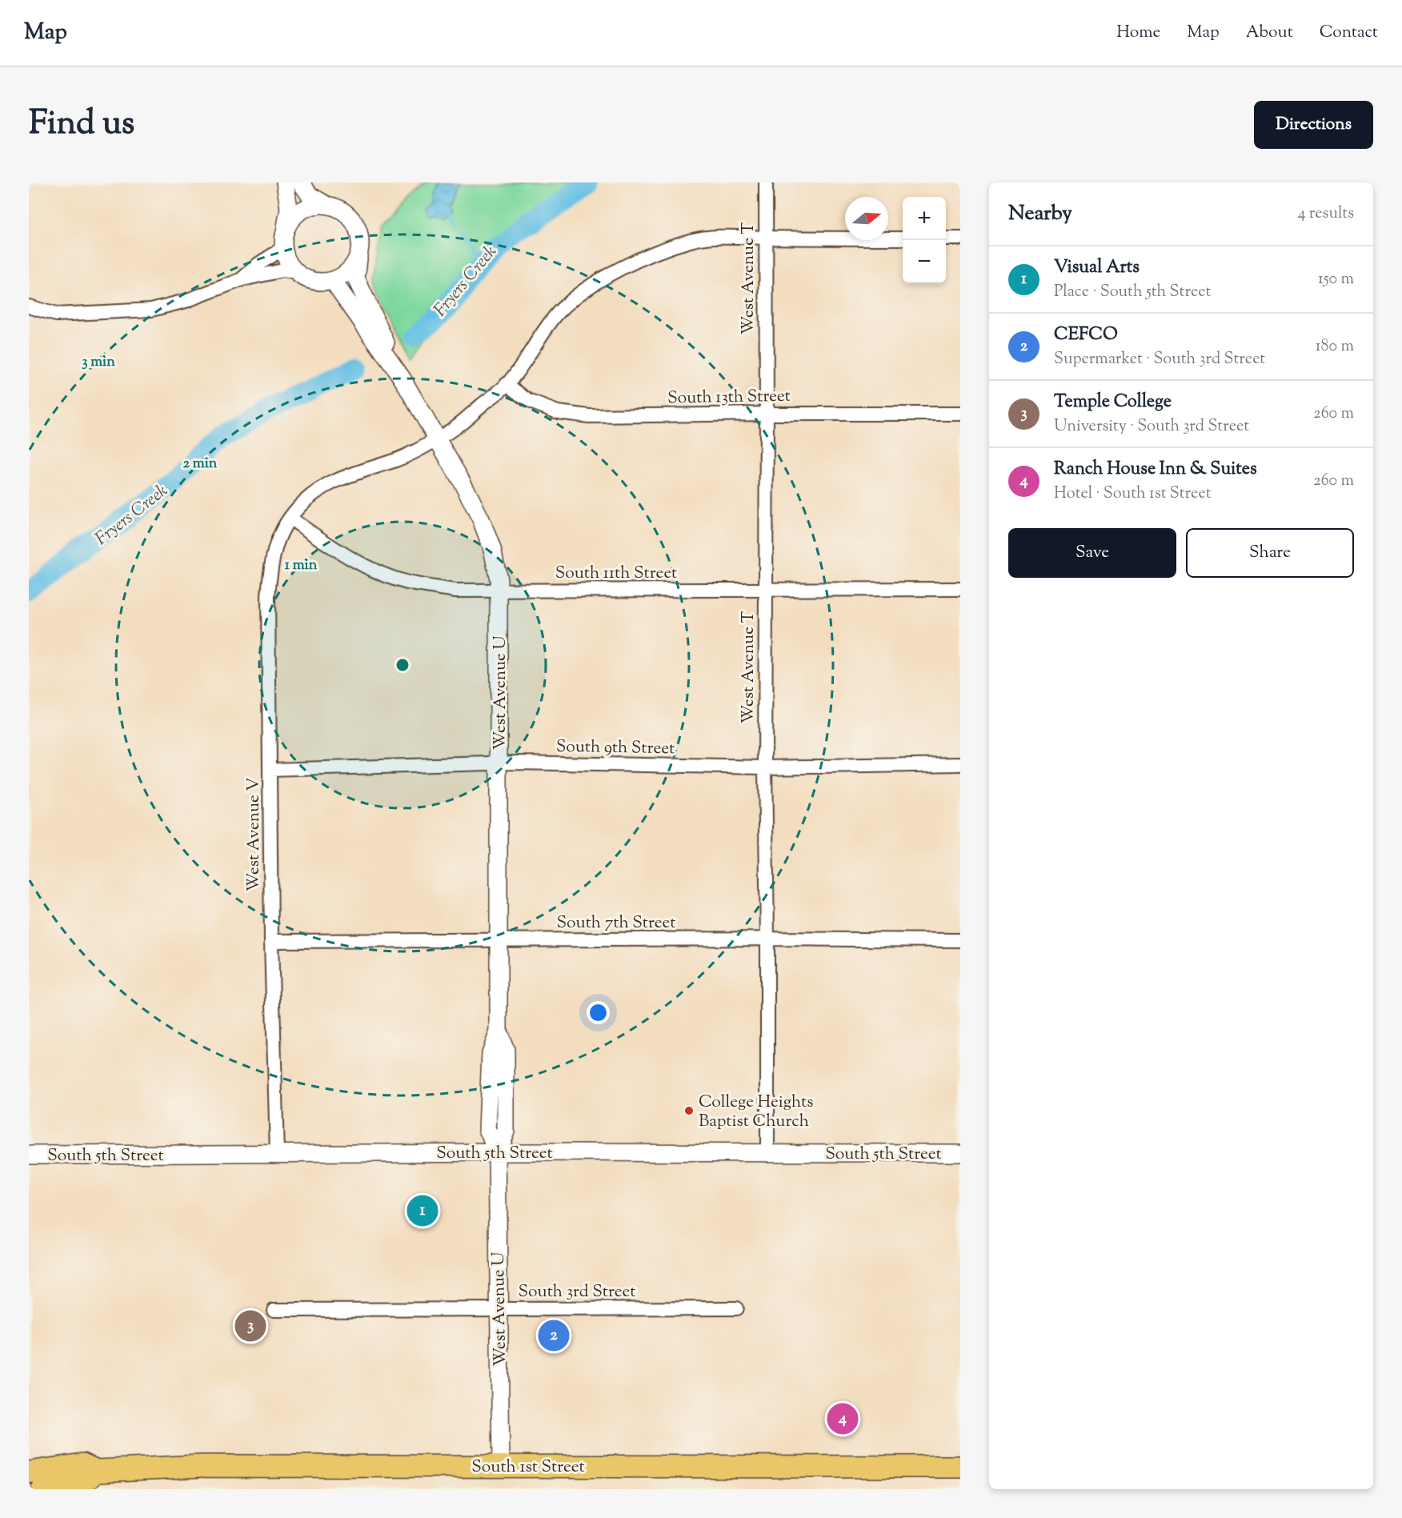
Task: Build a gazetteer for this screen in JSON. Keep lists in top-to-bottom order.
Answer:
{
  "streets": {
    "main road": ["South 1st Street"],
    "street": [
      "West Avenue T",
      "South 13th Street",
      "South 11th Street",
      "West Avenue U",
      "South 9th Street",
      "West Avenue V",
      "South 7th Street",
      "South 5th Street",
      "South 3rd Street"
    ]
  },
  "crossings": [
    ["West Avenue T", "South 13th Street"],
    ["West Avenue T", "South 11th Street"],
    ["West Avenue T", "South 9th Street"],
    ["West Avenue T", "West Avenue V"],
    ["West Avenue T", "South 7th Street"],
    ["West Avenue T", "South 5th Street"],
    ["South 13th Street", "West Avenue V"],
    ["South 11th Street", "West Avenue U"],
    ["South 11th Street", "West Avenue V"],
    ["West Avenue U", "South 9th Street"],
    ["West Avenue U", "West Avenue V"],
    ["West Avenue U", "South 7th Street"],
    ["West Avenue U", "South 5th Street"],
    ["West Avenue U", "South 3rd Street"],
    ["West Avenue U", "South 1st Street"],
    ["South 9th Street", "West Avenue V"],
    ["West Avenue V", "South 7th Street"],
    ["West Avenue V", "South 5th Street"]
  ],
  "water": ["Fryers Creek"],
  "places": ["College Heights Baptist Church"],
  "north": "right",
  "page": {
    "header": "Map",
    "nav": [
      "Home",
      "Map",
      "About",
      "Contact"
    ],
    "title": "Find us",
    "buttons": [
      "Directions",
      ["Save", "Share"]
    ],
    "heading": ["Nearby", "4 results"],
    "map_buttons": ["+", "−"],
    "list": [
      {
        "mark": "1",
        "name": "Visual Arts",
        "note": "Place · South 5th Street",
        "value": "150 m"
      },
      {
        "mark": "2",
        "name": "CEFCO",
        "note": "Supermarket · South 3rd Street",
        "value": "180 m"
      },
      {
        "mark": "3",
        "name": "Temple College",
        "note": "University · South 3rd Street",
        "value": "260 m"
      },
      {
        "mark": "4",
        "name": "Ranch House Inn & Suites",
        "note": "Hotel · South 1st Street",
        "value": "260 m"
      }
    ],
    "pins": [
      "1",
      "3",
      "2",
      "4"
    ]
  },
  "rings": ["3 min", "2 min", "1 min"]
}
